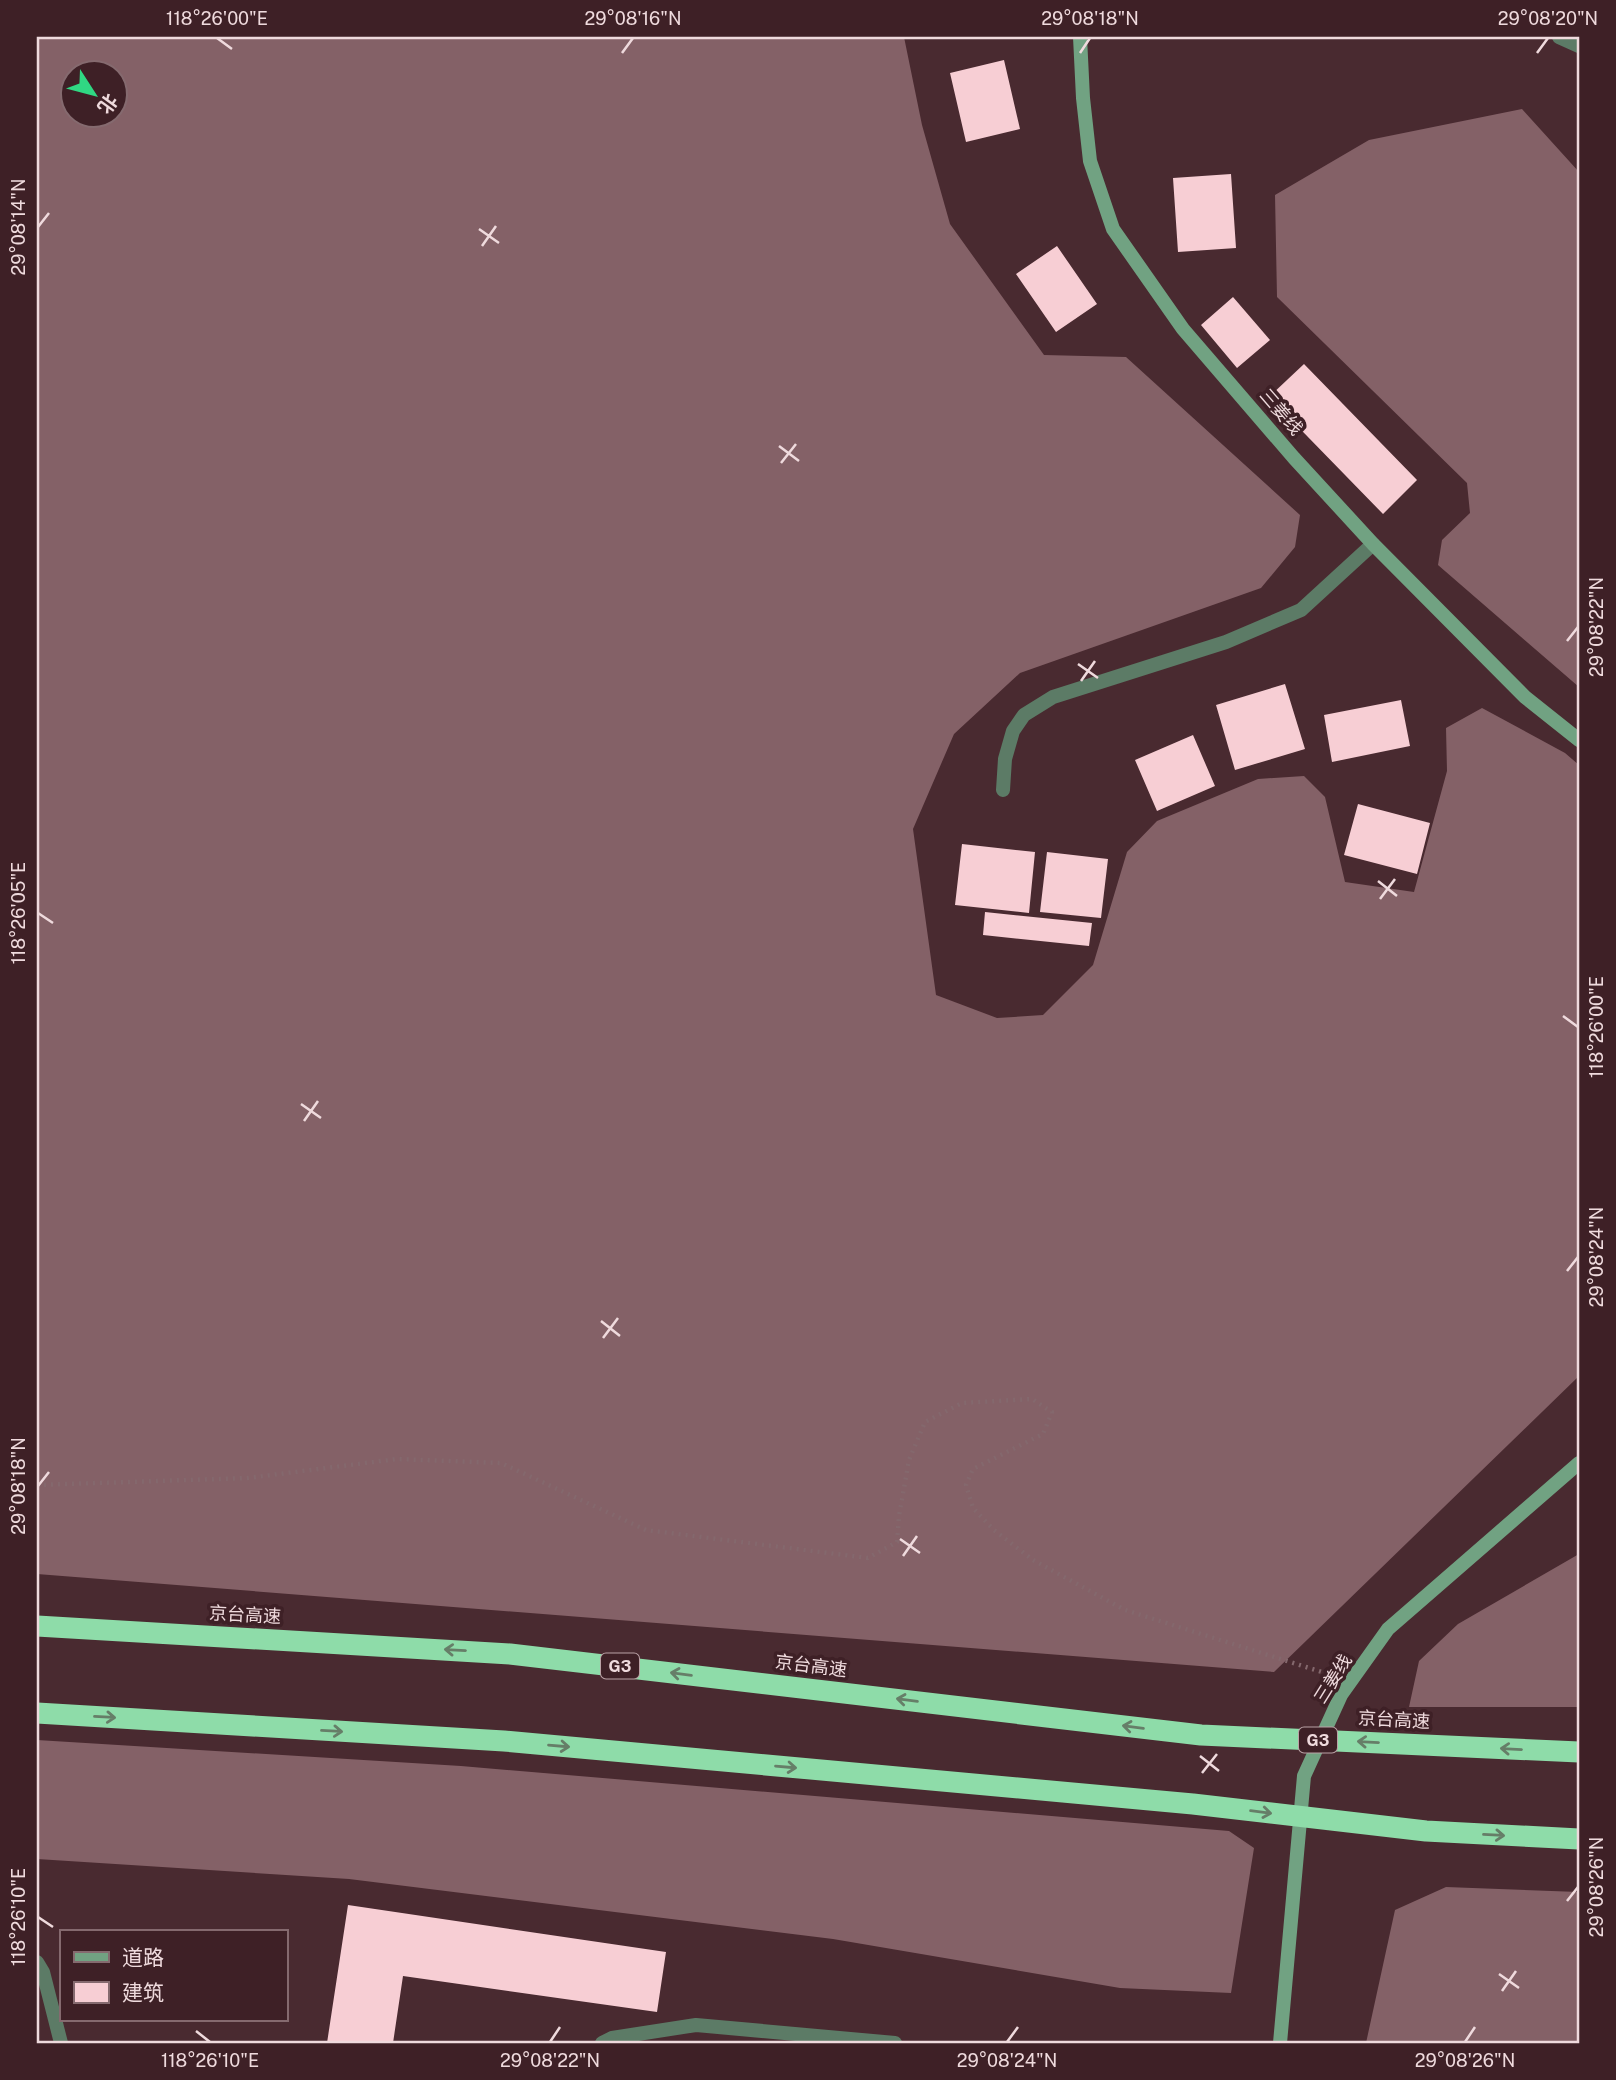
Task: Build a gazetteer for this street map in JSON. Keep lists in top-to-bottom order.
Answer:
{
  "streets": {
    "highway": ["京台高速", "G3"],
    "main road": ["三姜线"]
  },
  "legend": ["道路", "建筑"],
  "north": "bottom right",
  "coordinates": [
    "118°26'00\"E",
    "29°08'16\"N",
    "29°08'18\"N",
    "29°08'20\"N",
    "29°08'14\"N",
    "29°08'22\"N",
    "118°26'05\"E",
    "29°08'24\"N",
    "29°08'26\"N",
    "118°26'10\"E"
  ]
}
